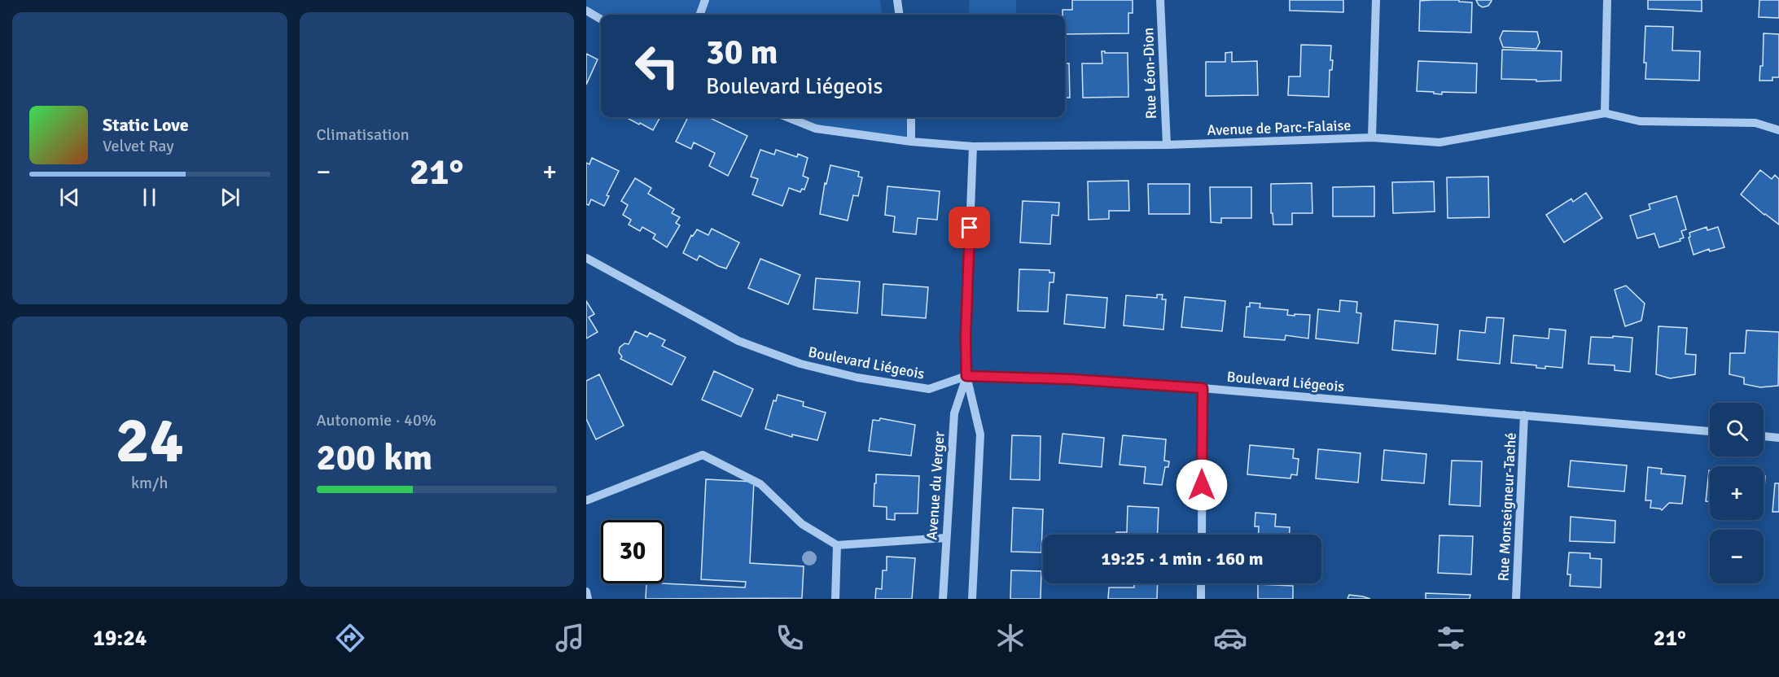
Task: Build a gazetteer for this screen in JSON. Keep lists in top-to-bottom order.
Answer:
{
  "streets": {
    "street": [
      "Rue Léon-Dion",
      "Avenue de Parc-Falaise",
      "Boulevard Liégeois",
      "Avenue du Verger",
      "Rue Monseigneur-Taché"
    ]
  },
  "crossings": [
    ["Rue Léon-Dion", "Avenue de Parc-Falaise"],
    ["Avenue de Parc-Falaise", "Avenue du Verger"],
    ["Boulevard Liégeois", "Avenue du Verger"],
    ["Boulevard Liégeois", "Rue Monseigneur-Taché"]
  ],
  "page": {
    "tile": [
      "Climatisation",
      ["24", "km/h"],
      ["Autonomie · 40%", "200 km"]
    ],
    "turn": ["30 m", "Boulevard Liégeois"],
    "song": ["Static Love", "Velvet Ray"],
    "heat": ["−", "21°", "+"],
    "map_buttons": ["+", "−"],
    "limit": "30",
    "trip": "19:25 · 1 min · 160 m",
    "tabs": ["19:24", "21°"]
  }
}
